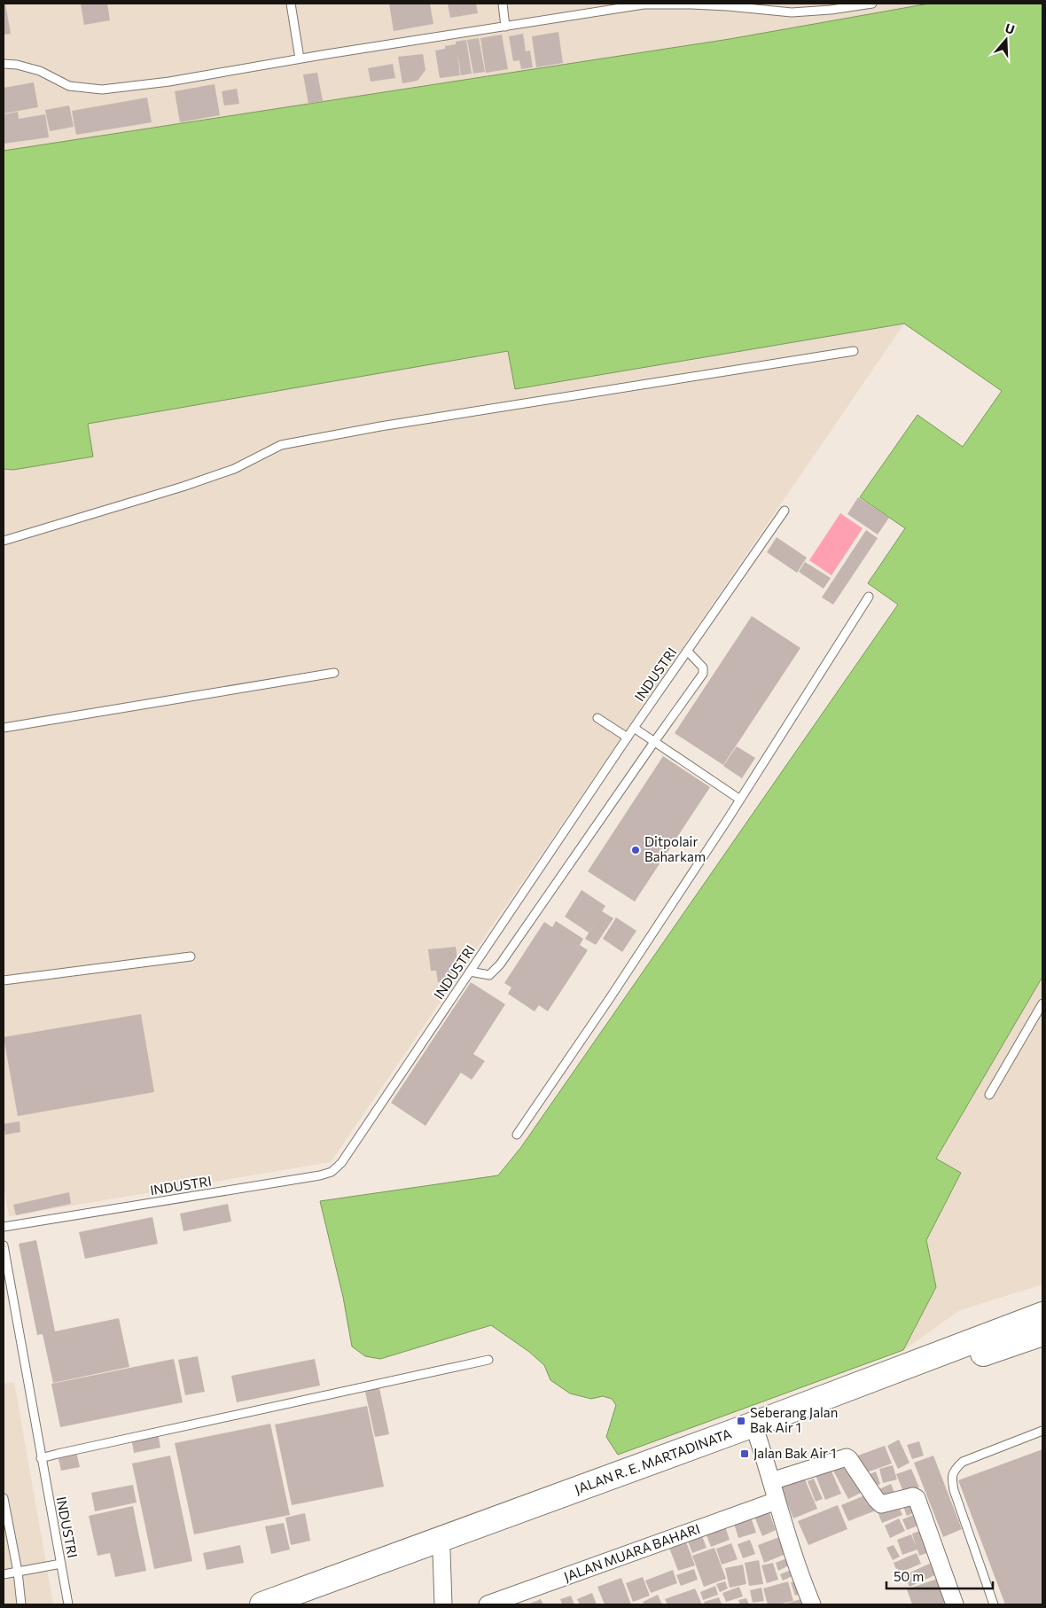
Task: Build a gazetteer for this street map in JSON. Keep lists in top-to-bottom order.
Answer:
{
  "streets": {
    "highway": ["JALAN R. E. MARTADINATA"],
    "street": ["JALAN MUARA BAHARI"],
    "lane": ["INDUSTRI"]
  },
  "places": {
    "other": ["Ditpolair Baharkam"],
    "transit": ["Seberang Jalan Bak Air 1", "Jalan Bak Air 1"]
  },
  "scale_bar": "50 m",
  "north": "top"
}
